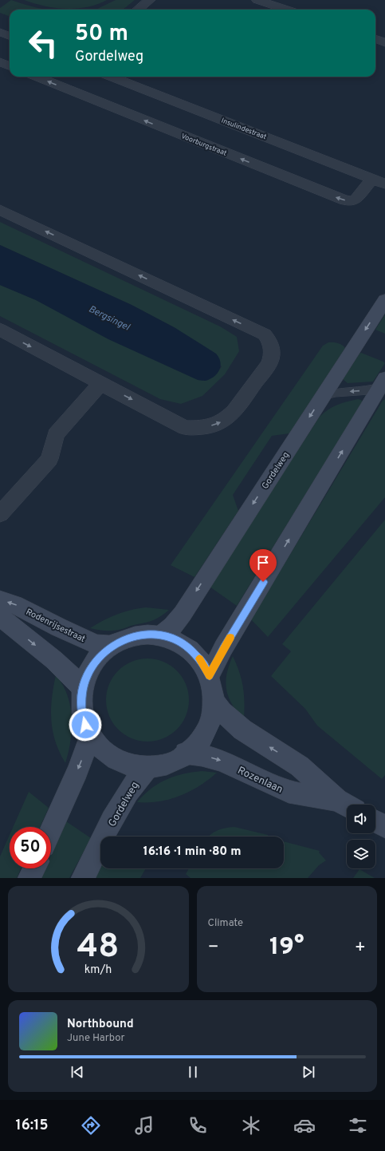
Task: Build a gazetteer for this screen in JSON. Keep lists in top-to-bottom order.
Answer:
{
  "streets": {
    "main road": ["Gordelweg", "Rodenrijsestraat", "Rozenlaan"],
    "street": ["Insulindestraat", "Voorburgstraat"]
  },
  "crossings": [
    ["Insulindestraat", "Voorburgstraat"]
  ],
  "one_way": ["Voorburgstraat"],
  "water": ["Bergsingel"],
  "page": {
    "turn": ["50 m", "Gordelweg"],
    "limit": "50",
    "trip": "16:16 · 1 min · 80 m",
    "tile": "Climate",
    "heat": ["−", "19°", "+"],
    "song": ["Northbound", "June Harbor"],
    "tabs": "16:15",
    "gauge": ["48", "km/h"]
  }
}
